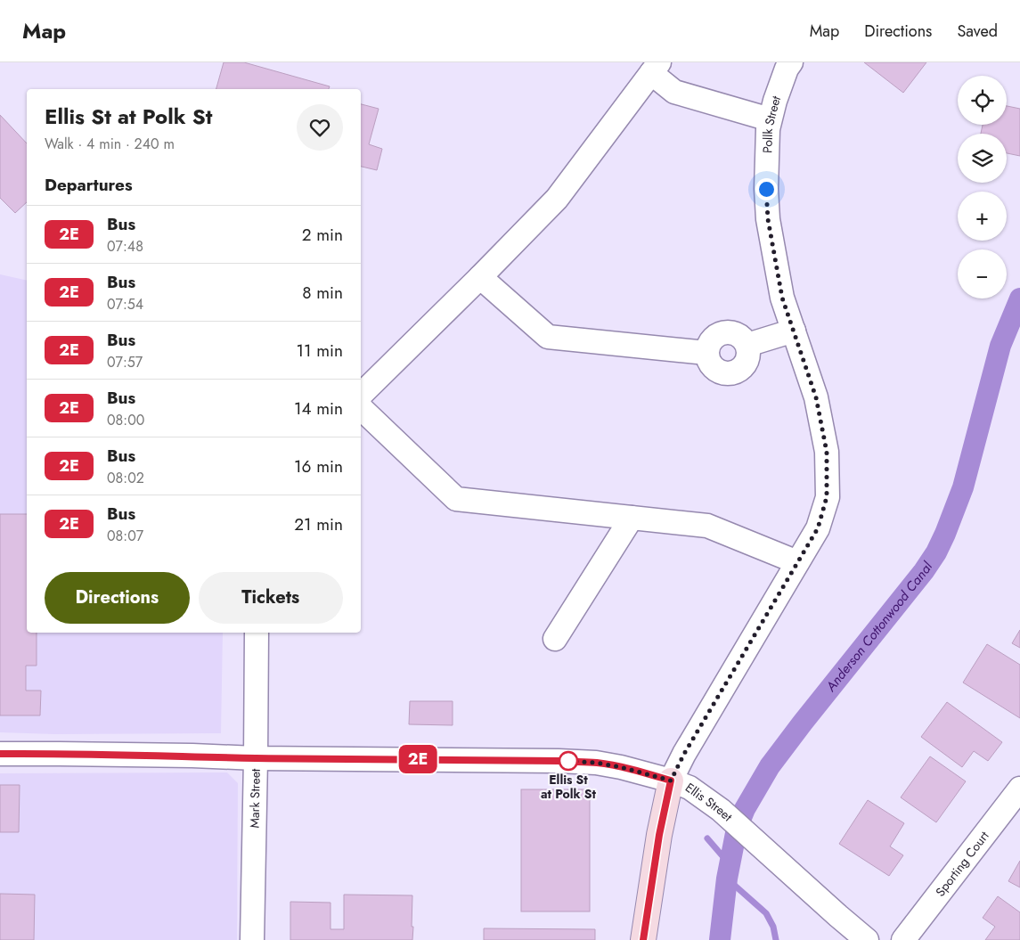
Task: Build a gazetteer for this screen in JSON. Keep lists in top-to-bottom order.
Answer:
{
  "streets": {
    "street": [
      "Pollk Street",
      "Mark Street",
      "Ellis Street",
      "Sporting Court"
    ]
  },
  "crossings": [
    ["Pollk Street", "Ellis Street"],
    ["Mark Street", "Ellis Street"]
  ],
  "water": ["Anderson Cottonwood Canal"],
  "places": ["Ellis St at Polk St"],
  "lines": ["bus line 2E"],
  "page": {
    "header": "Map",
    "nav": ["Map", "Directions", "Saved"],
    "on_map": "2E",
    "map_buttons": ["+", "−"],
    "heading": [
      ["Ellis St at Polk St", "Walk · 4 min · 240 m"],
      "Departures"
    ],
    "list": [
      {
        "mark": "2E",
        "name": "Bus",
        "note": "07:48",
        "value": "2 min"
      },
      {
        "mark": "2E",
        "name": "Bus",
        "note": "07:54",
        "value": "8 min"
      },
      {
        "mark": "2E",
        "name": "Bus",
        "note": "07:57",
        "value": "11 min"
      },
      {
        "mark": "2E",
        "name": "Bus",
        "note": "08:00",
        "value": "14 min"
      },
      {
        "mark": "2E",
        "name": "Bus",
        "note": "08:02",
        "value": "16 min"
      },
      {
        "mark": "2E",
        "name": "Bus",
        "note": "08:07",
        "value": "21 min"
      }
    ],
    "buttons": ["Directions", "Tickets"]
  }
}
